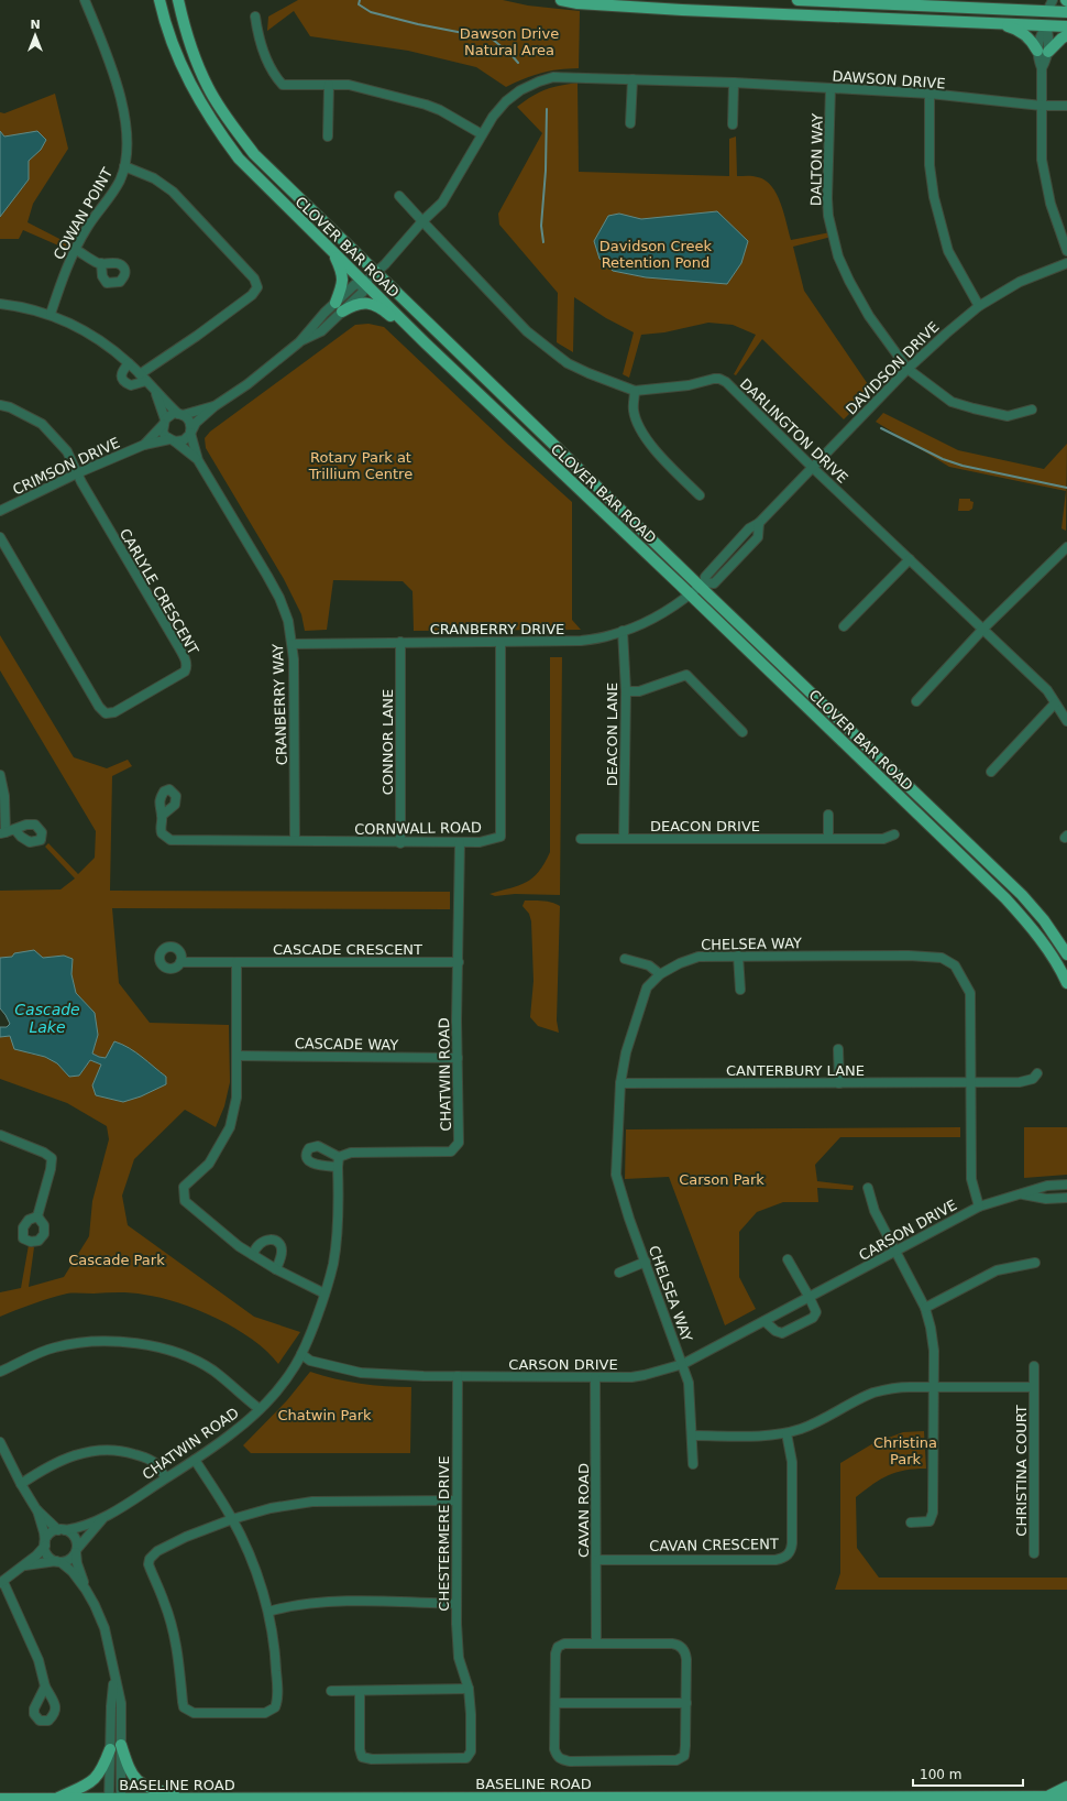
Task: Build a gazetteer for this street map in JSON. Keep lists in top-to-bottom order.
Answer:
{
  "streets": {
    "main road": ["CLOVER BAR ROAD", "BASELINE ROAD"],
    "street": [
      "DAWSON DRIVE",
      "DALTON WAY",
      "COWAN POINT",
      "DAVIDSON DRIVE",
      "DARLINGTON DRIVE",
      "CRIMSON DRIVE",
      "CARLYLE CRESCENT",
      "CRANBERRY DRIVE",
      "CRANBERRY WAY",
      "DEACON LANE",
      "CONNOR LANE",
      "DEACON DRIVE",
      "CORNWALL ROAD",
      "CHELSEA WAY",
      "CASCADE CRESCENT",
      "CASCADE WAY",
      "CANTERBURY LANE",
      "CHATWIN ROAD",
      "CARSON DRIVE",
      "CHRISTINA COURT",
      "CAVAN ROAD",
      "CHESTERMERE DRIVE",
      "CAVAN CRESCENT"
    ]
  },
  "crossings": [
    ["DAWSON DRIVE", "DALTON WAY"],
    ["DAWSON DRIVE", "CLOVER BAR ROAD"],
    ["DAWSON DRIVE", "DARLINGTON DRIVE"],
    ["DALTON WAY", "DAVIDSON DRIVE"],
    ["CLOVER BAR ROAD", "DAVIDSON DRIVE"],
    ["CLOVER BAR ROAD", "CRANBERRY DRIVE"],
    ["DAVIDSON DRIVE", "DARLINGTON DRIVE"],
    ["DAVIDSON DRIVE", "CRANBERRY DRIVE"],
    ["CRIMSON DRIVE", "CARLYLE CRESCENT"],
    ["CRIMSON DRIVE", "CRANBERRY WAY"],
    ["CRANBERRY DRIVE", "CRANBERRY WAY"],
    ["CRANBERRY DRIVE", "DEACON LANE"],
    ["CRANBERRY DRIVE", "CONNOR LANE"],
    ["CRANBERRY DRIVE", "CORNWALL ROAD"],
    ["CRANBERRY WAY", "CORNWALL ROAD"],
    ["DEACON LANE", "DEACON DRIVE"],
    ["CONNOR LANE", "CORNWALL ROAD"],
    ["CORNWALL ROAD", "CHATWIN ROAD"],
    ["CHELSEA WAY", "CANTERBURY LANE"],
    ["CHELSEA WAY", "CARSON DRIVE"],
    ["CHELSEA WAY", "CHRISTINA COURT"],
    ["CASCADE CRESCENT", "CHATWIN ROAD"],
    ["CASCADE WAY", "CHATWIN ROAD"],
    ["CHATWIN ROAD", "CARSON DRIVE"],
    ["CARSON DRIVE", "CAVAN ROAD"],
    ["CARSON DRIVE", "CHESTERMERE DRIVE"],
    ["CHRISTINA COURT", "CAVAN CRESCENT"],
    ["CAVAN ROAD", "CAVAN CRESCENT"]
  ],
  "water": ["Cascade Lake"],
  "parks": [
    "Dawson Drive Natural Area",
    "Davidson Creek Retention Pond",
    "Rotary Park at Trillium Centre",
    "Carson Park",
    "Cascade Park",
    "Chatwin Park",
    "Christina Park"
  ],
  "scale_bar": "100 m",
  "north": "top"
}
